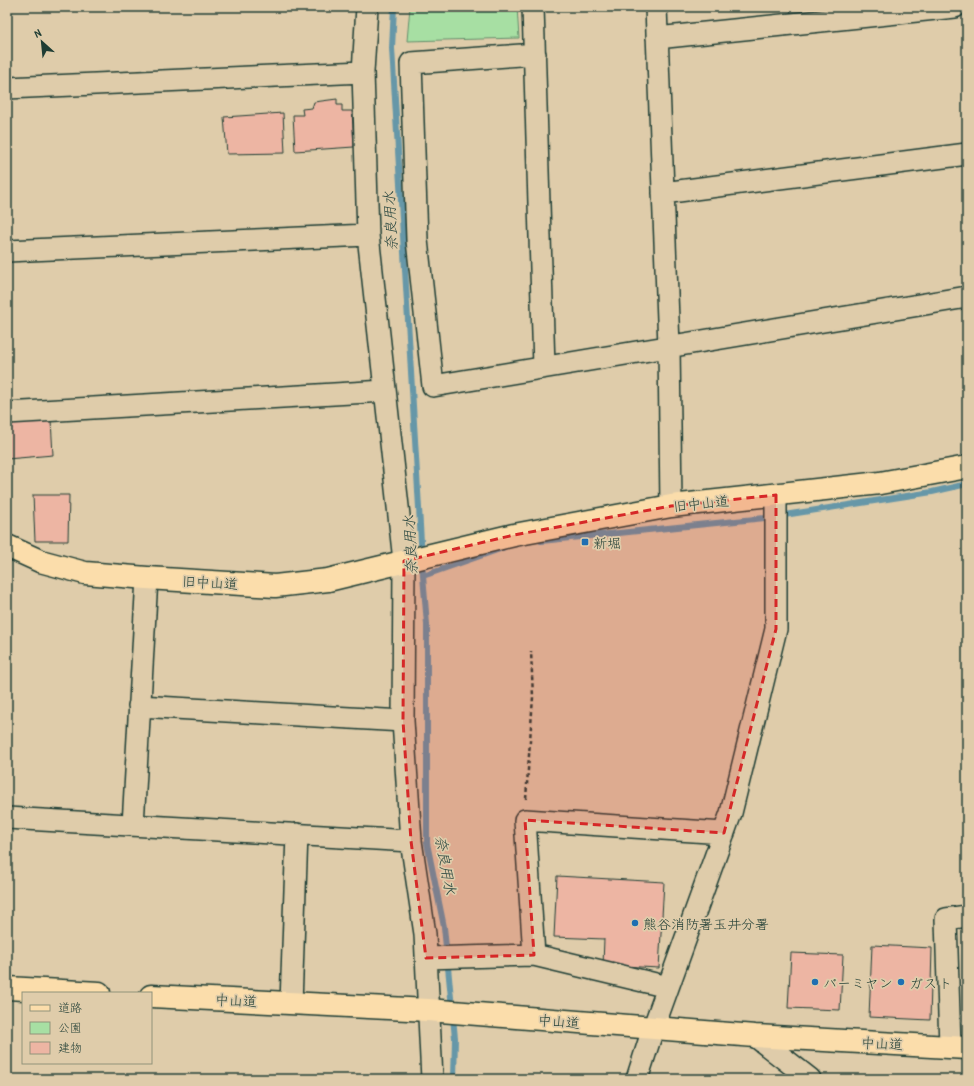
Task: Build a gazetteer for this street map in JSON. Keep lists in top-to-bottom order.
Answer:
{
  "streets": {
    "main road": ["旧中山道", "中山道"]
  },
  "water": ["奈良用水"],
  "places": {
    "transit": ["新堀"],
    "other": ["熊谷消防署玉井分署", "バーミヤン", "ガスト"]
  },
  "legend": ["道路", "公園", "建物"],
  "north": "top left"
}
